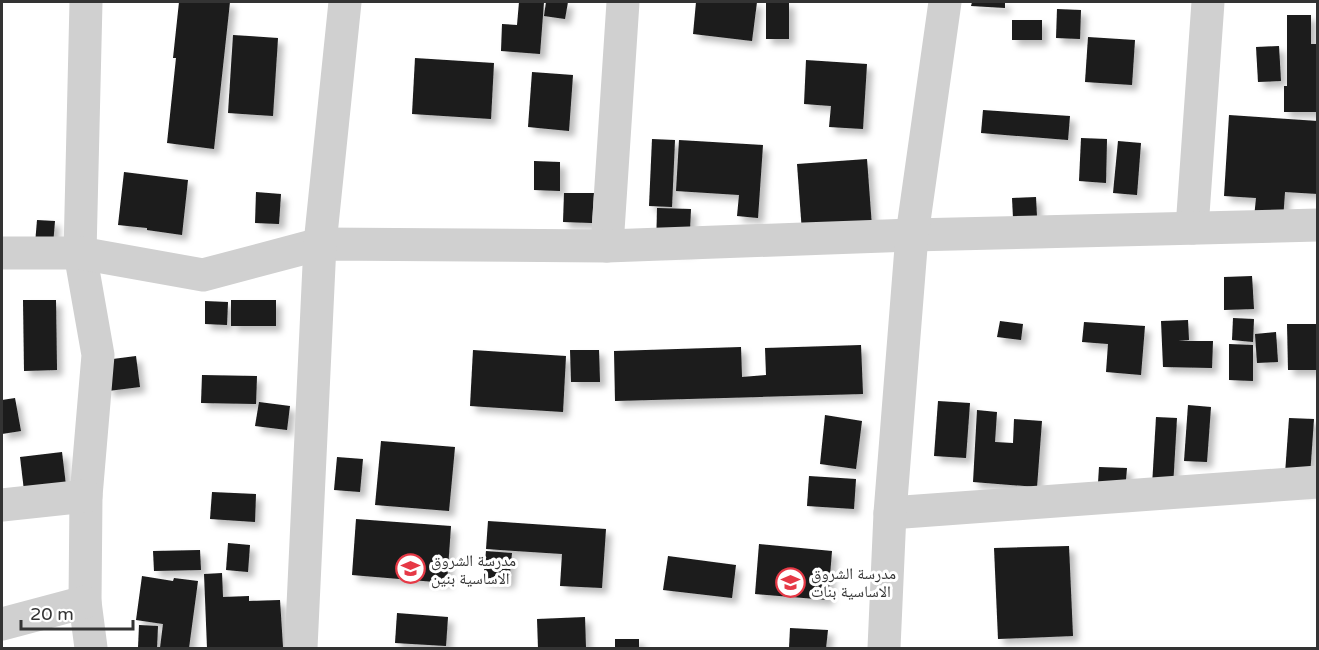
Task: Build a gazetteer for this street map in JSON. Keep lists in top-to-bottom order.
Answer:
{
  "places": {
    "school or university": ["مدرسة الشروق الاساسية بنين", "مدرسة الشروق الاساسية بنات"]
  },
  "scale_bar": "20 m"
}
